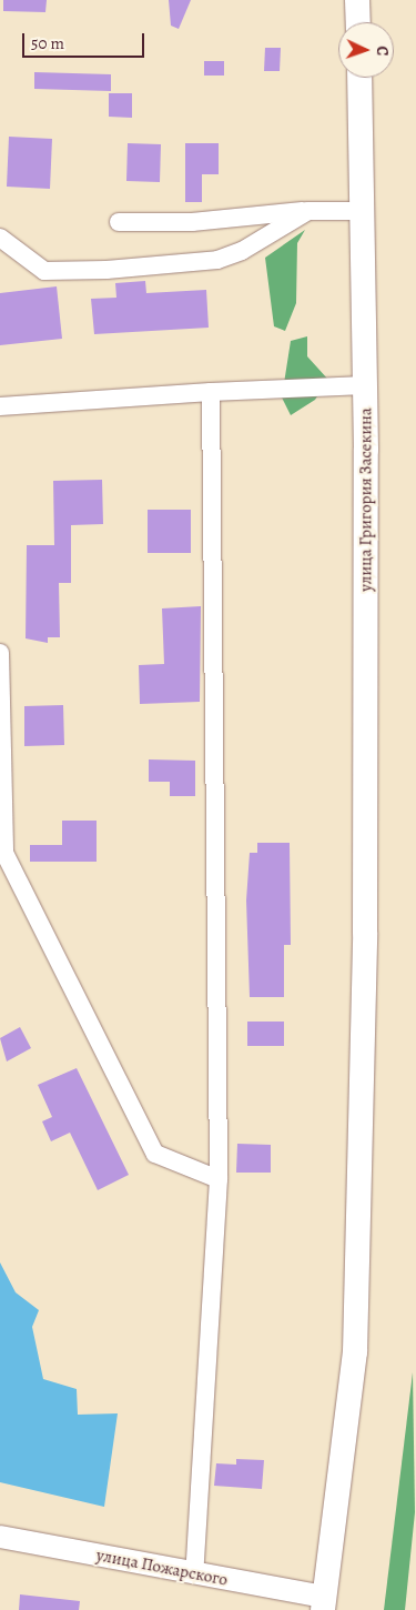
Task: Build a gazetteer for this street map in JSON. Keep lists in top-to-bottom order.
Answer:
{
  "streets": {
    "main road": ["улица Григория Засекина"],
    "street": ["улица Пожарского"]
  },
  "crossings": [
    ["улица Григория Засекина", "улица Пожарского"]
  ],
  "scale_bar": "50 m",
  "north": "right"
}
